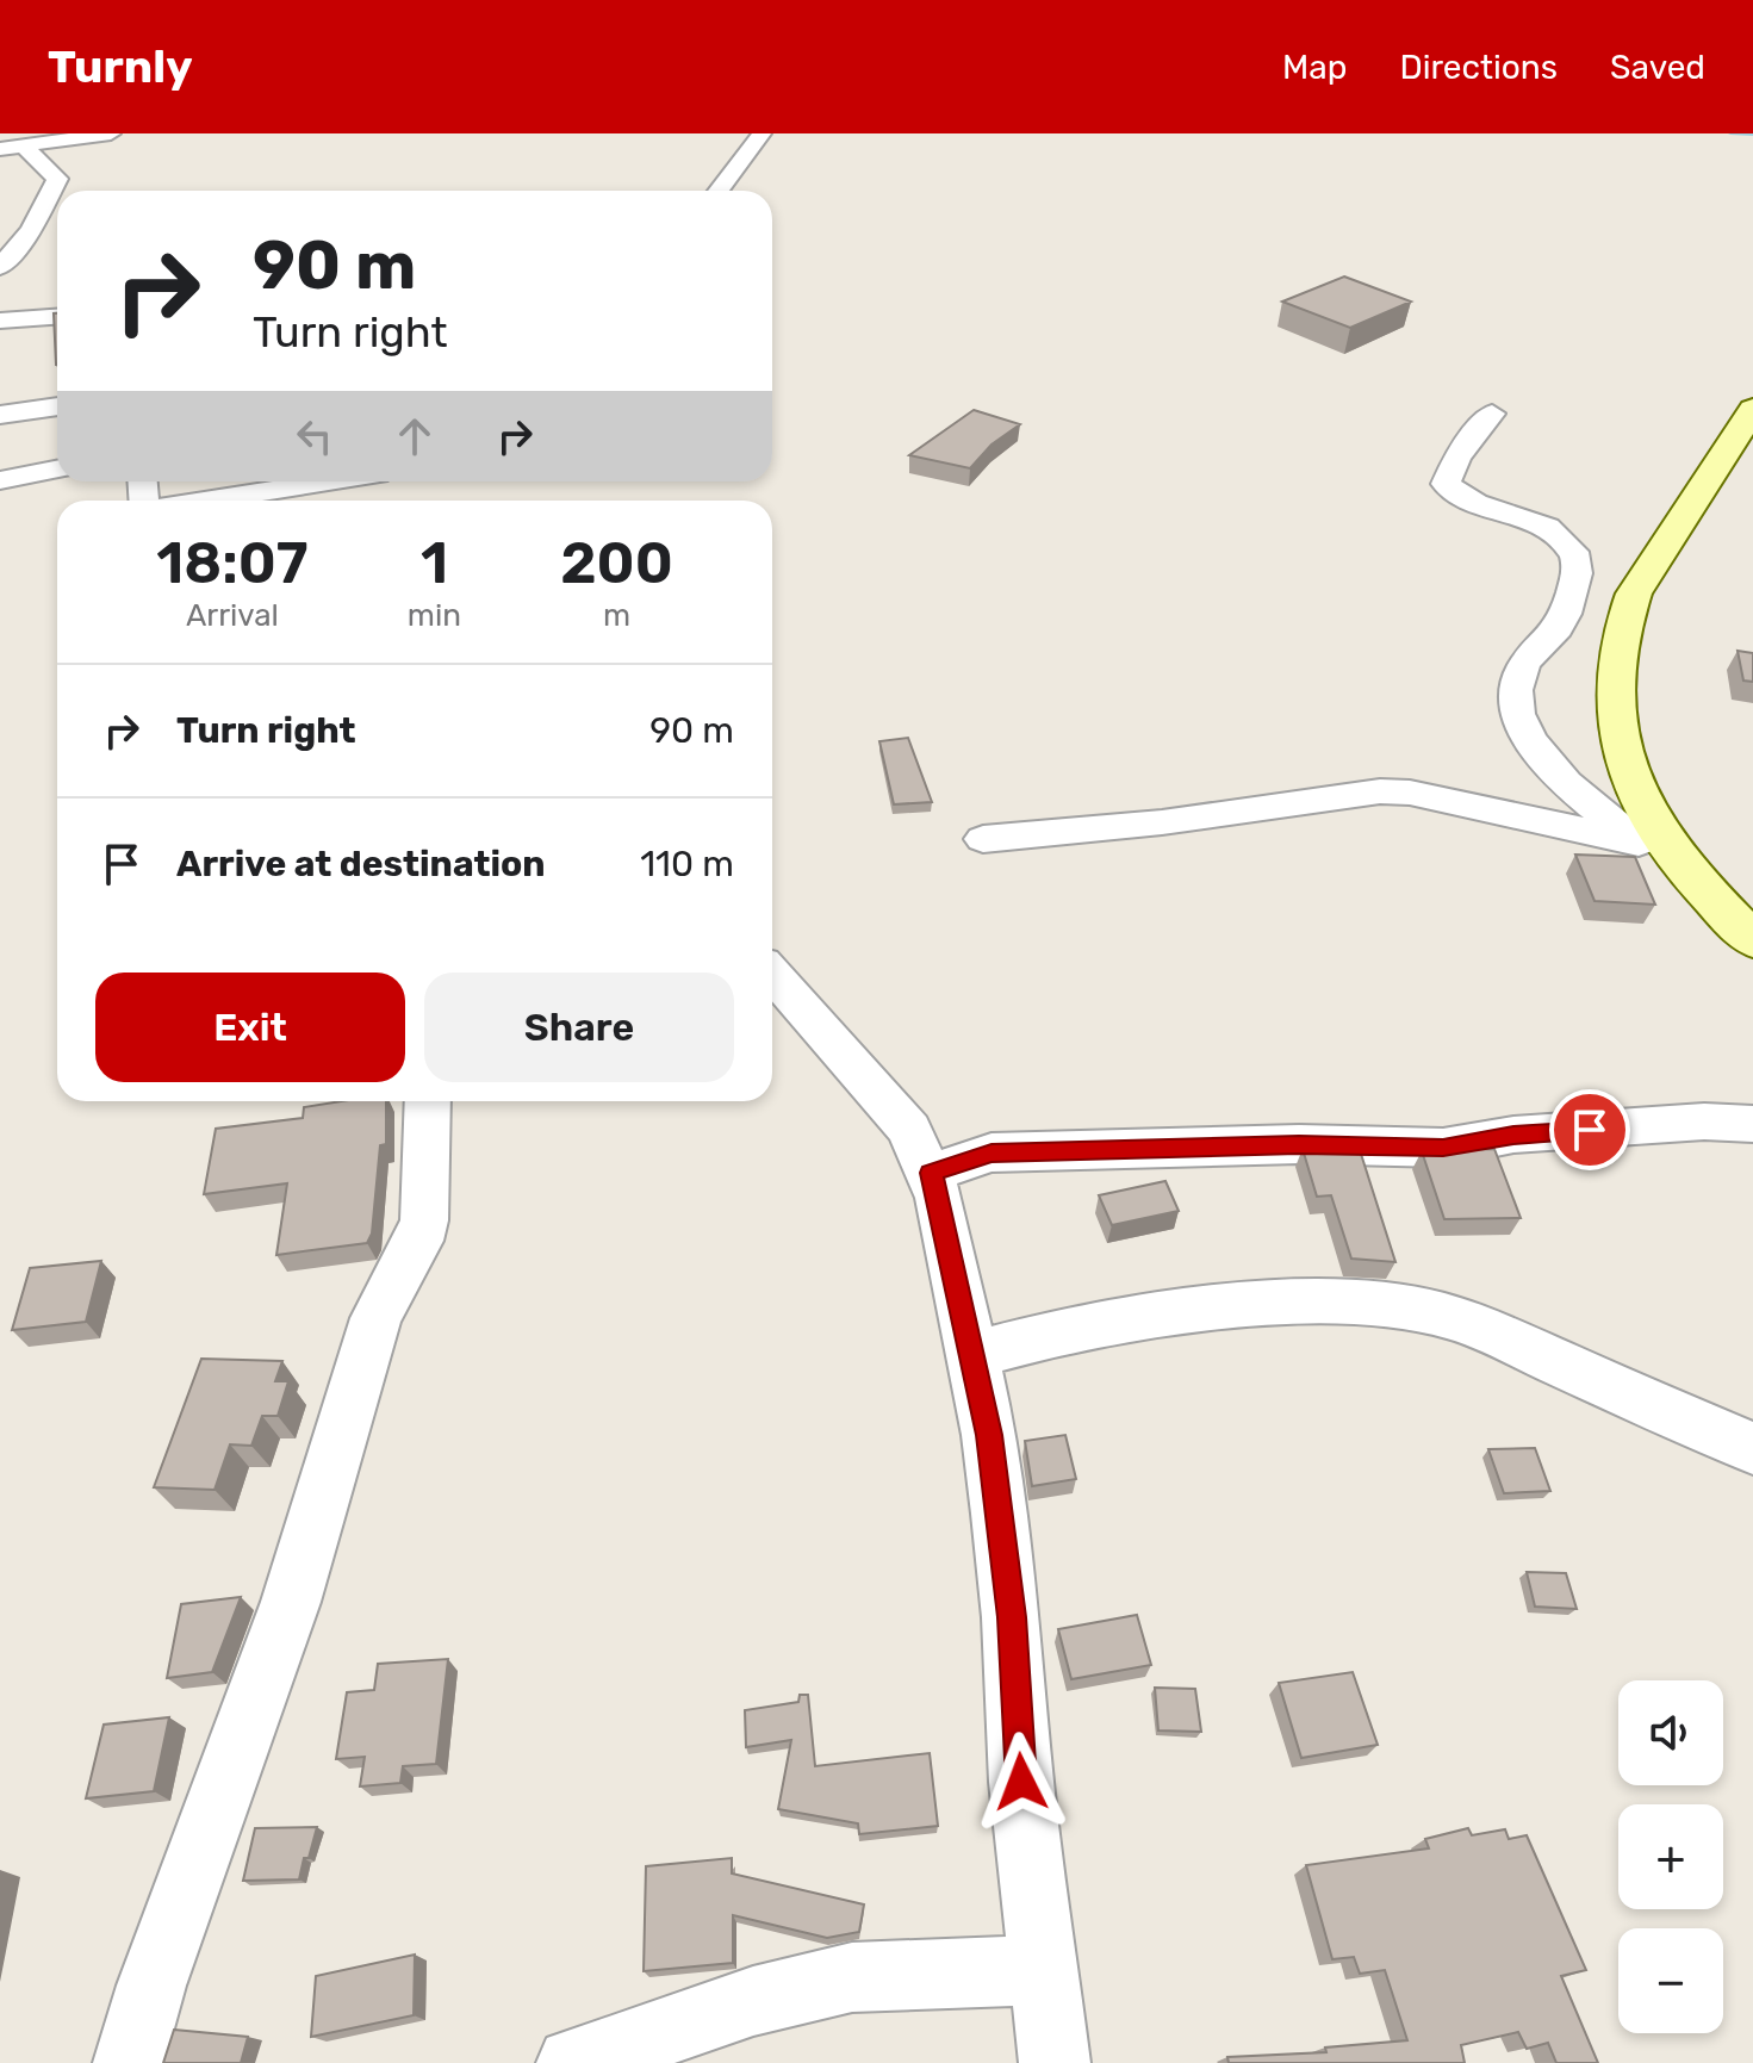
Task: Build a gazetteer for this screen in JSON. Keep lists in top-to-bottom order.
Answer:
{
  "page": {
    "header": "Turnly",
    "nav": ["Map", "Directions", "Saved"],
    "turn": ["90 m", "Turn right"],
    "eta": [
      "18:07",
      "Arrival",
      "1",
      "min",
      "200",
      "m"
    ],
    "list": [
      {
        "name": "Turn right",
        "value": "90 m"
      },
      {
        "name": "Arrive at destination",
        "value": "110 m"
      }
    ],
    "buttons": ["Exit", "Share"],
    "map_buttons": ["+", "−"]
  }
}
